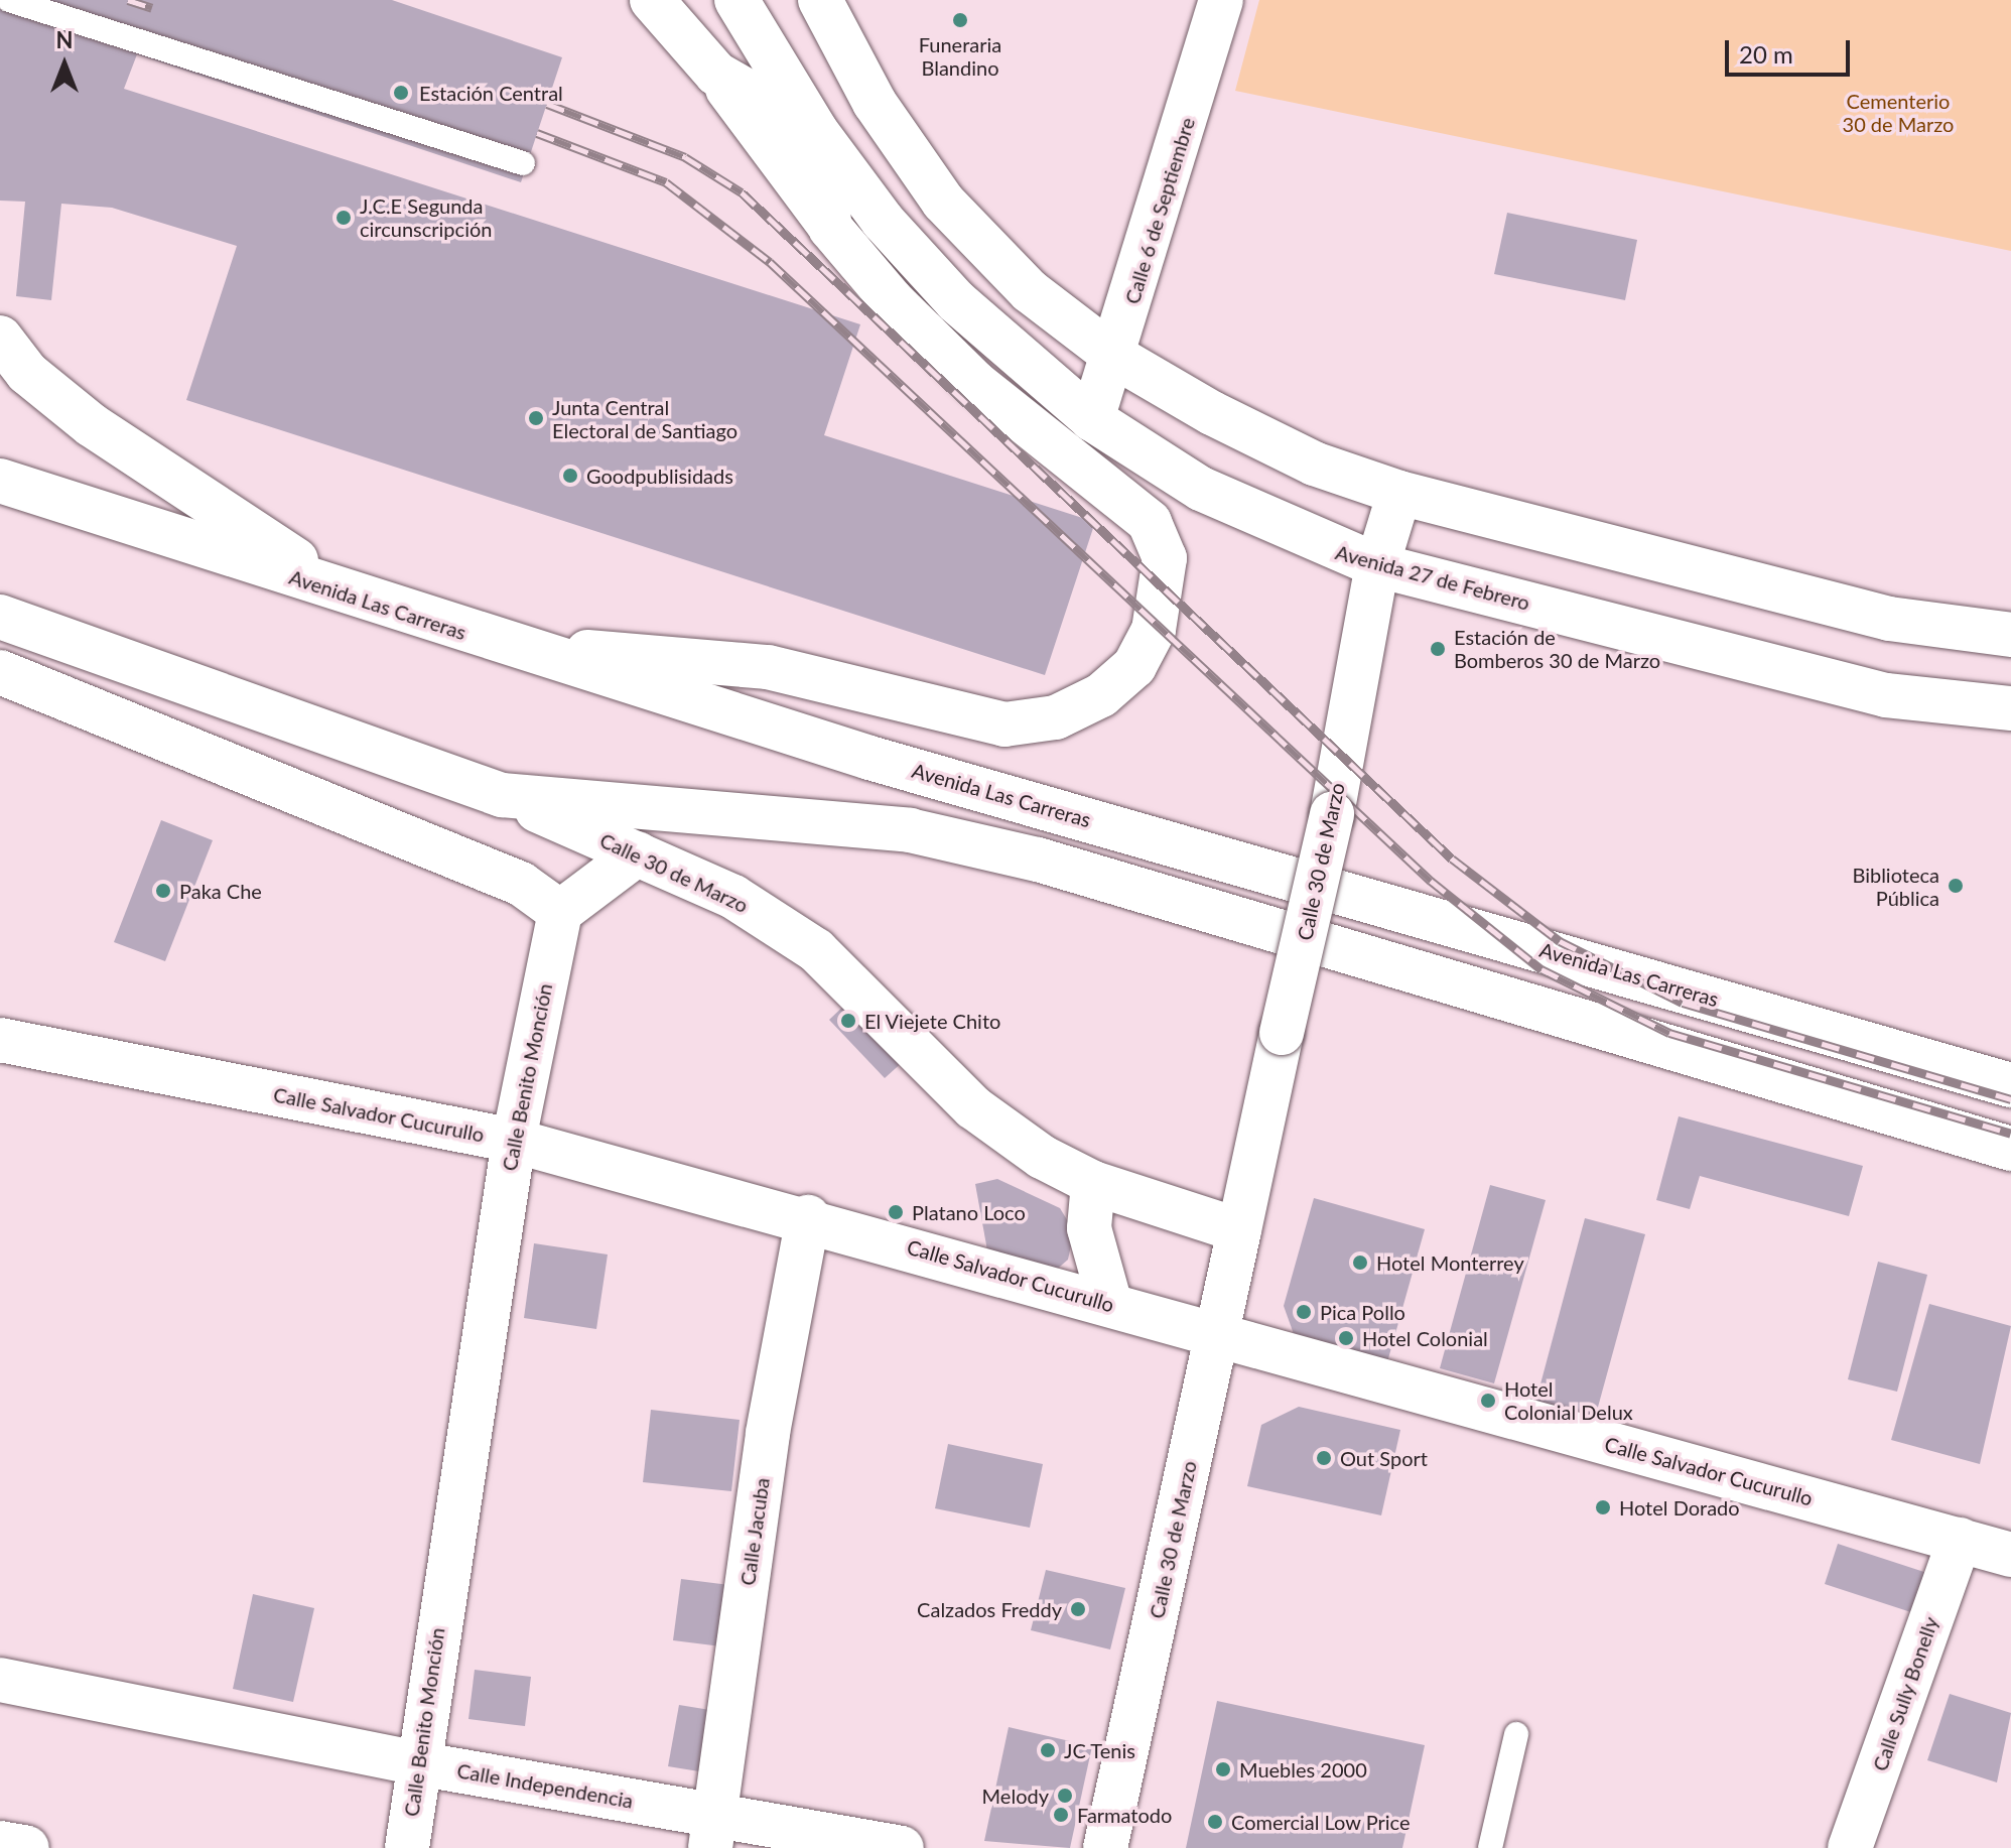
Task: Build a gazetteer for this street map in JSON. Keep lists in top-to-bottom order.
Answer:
{
  "streets": {
    "main road": [
      "Calle 6 de Septiembre",
      "Avenida 27 de Febrero",
      "Avenida Las Carreras",
      "Calle 30 de Marzo",
      "Calle Benito Monción",
      "Calle Salvador Cucurullo",
      "Calle Jacuba",
      "Calle Sully Bonelly",
      "Calle Independencia"
    ]
  },
  "crossings": [
    ["Calle 6 de Septiembre", "Avenida 27 de Febrero"],
    ["Avenida 27 de Febrero", "Calle 30 de Marzo"],
    ["Calle 30 de Marzo", "Calle Salvador Cucurullo"],
    ["Calle Benito Monción", "Calle Salvador Cucurullo"],
    ["Calle Benito Monción", "Calle Independencia"],
    ["Calle Salvador Cucurullo", "Calle Jacuba"],
    ["Calle Salvador Cucurullo", "Calle Sully Bonelly"],
    ["Calle Jacuba", "Calle Independencia"]
  ],
  "parks": ["Cementerio 30 de Marzo"],
  "places": [
    "Funeraria Blandino",
    "Estación Central",
    "J.C.E Segunda circunscripción",
    "Junta Central Electoral de Santiago",
    "Goodpublisidads",
    "Estación de Bomberos 30 de Marzo",
    "Biblioteca Pública",
    "Paka Che",
    "El Viejete Chito",
    "Platano Loco",
    "Hotel Monterrey",
    "Pica Pollo",
    "Hotel Colonial",
    "Hotel Colonial Delux",
    "Out Sport",
    "Hotel Dorado",
    "Calzados Freddy",
    "JC Tenis",
    "Muebles 2000",
    "Melody",
    "Farmatodo",
    "Comercial Low Price"
  ],
  "scale_bar": "20 m",
  "north": "top"
}
